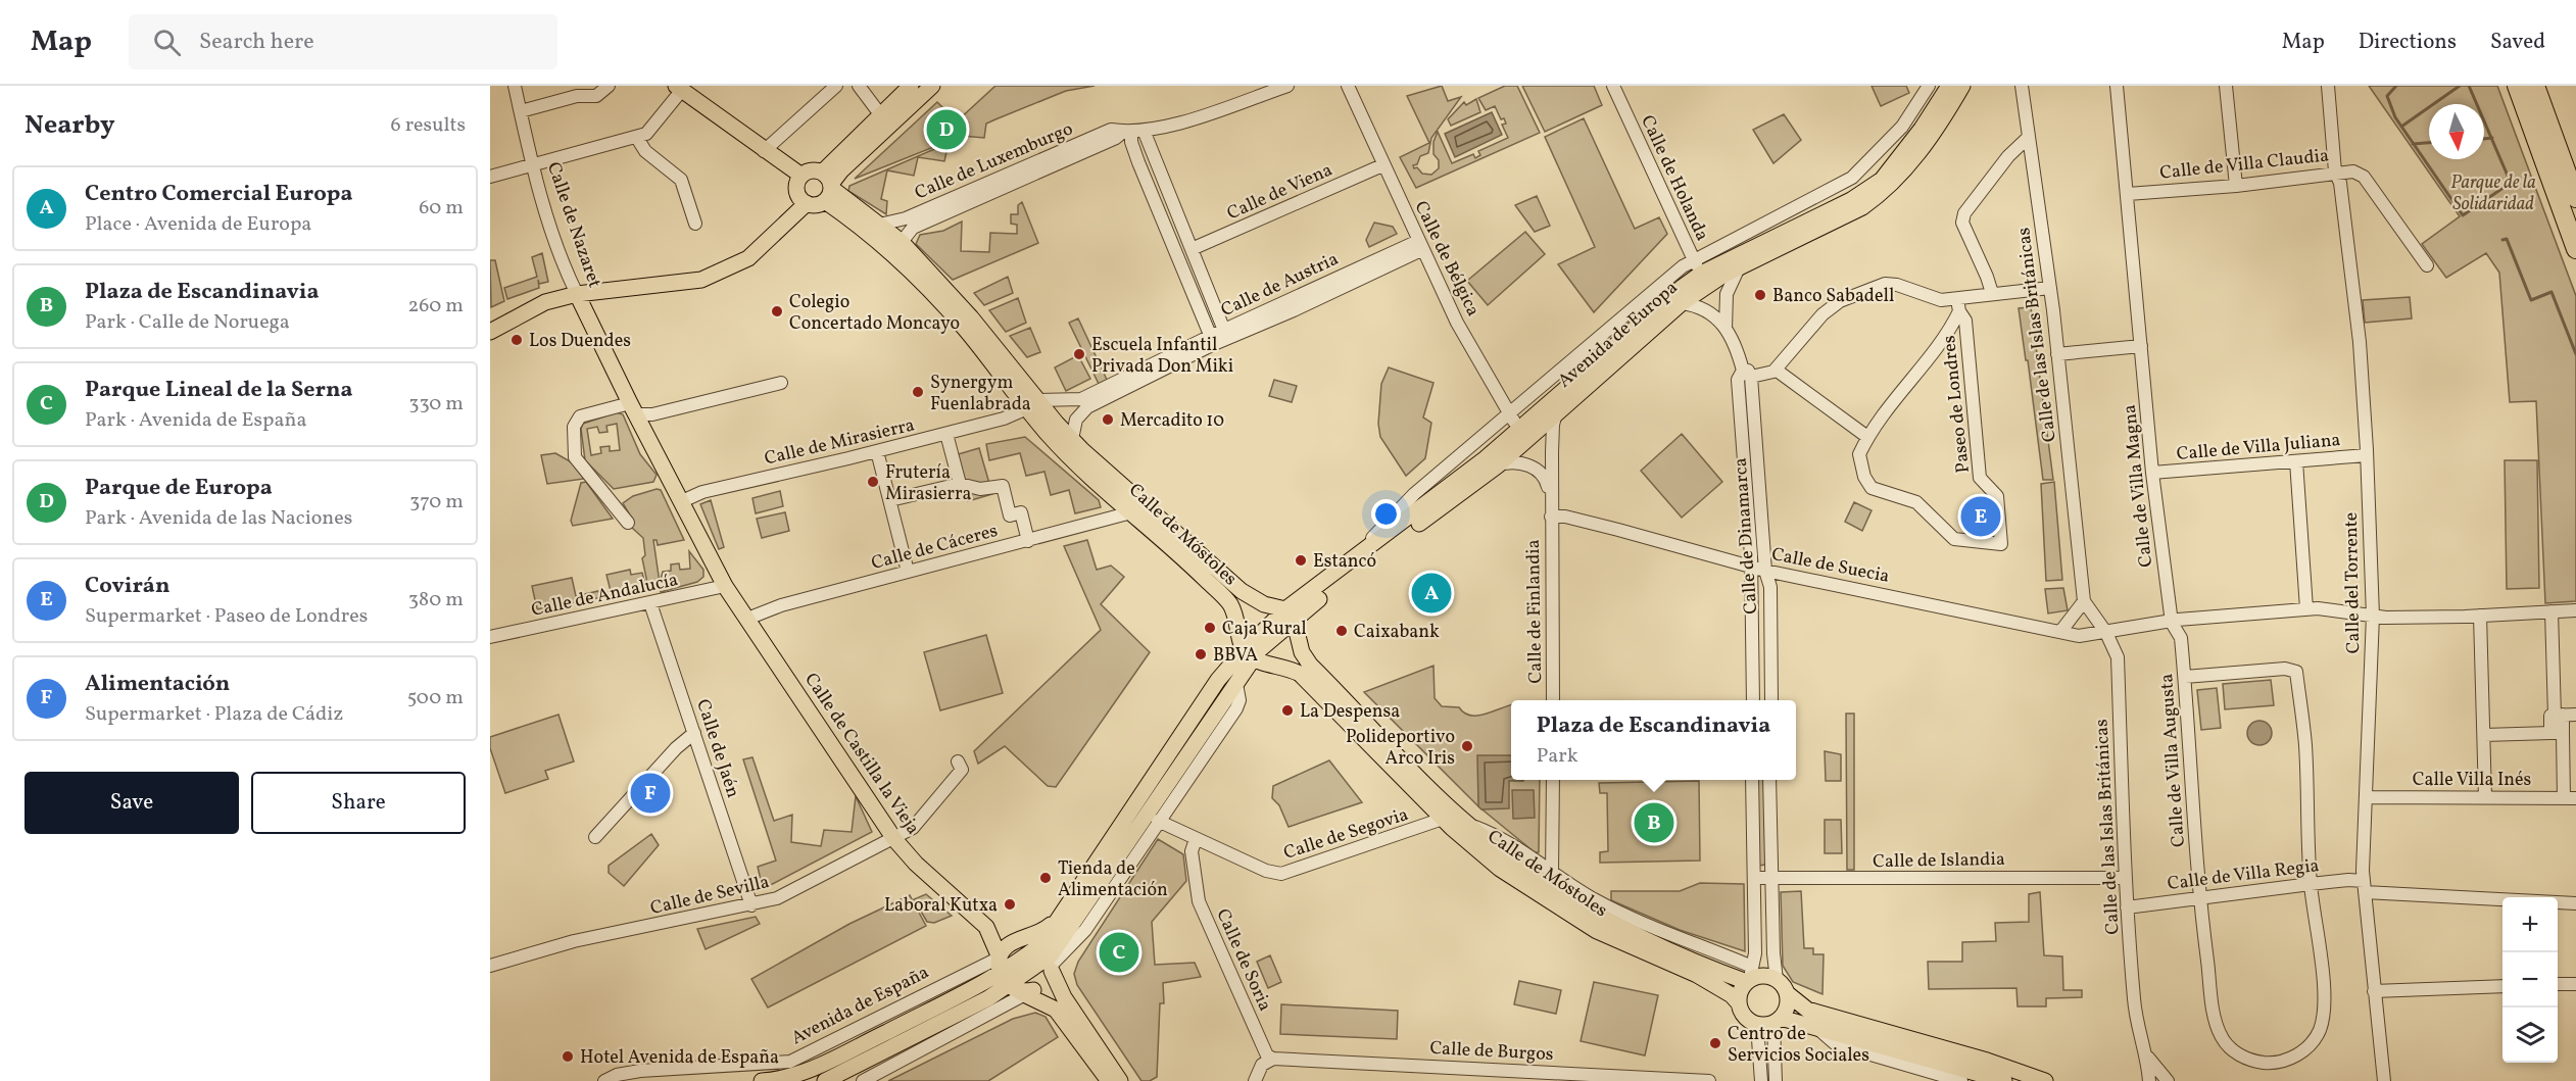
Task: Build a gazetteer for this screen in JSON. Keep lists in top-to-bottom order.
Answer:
{
  "streets": {
    "main road": [
      "Calle de Nazaret",
      "Avenida de Europa",
      "Calle de Móstoles",
      "Calle de Castilla la Vieja",
      "Avenida de España"
    ],
    "street": [
      "Calle de Luxemburgo",
      "Calle de Villa Claudia",
      "Calle de Holanda",
      "Calle de Viena",
      "Calle de Bélgica",
      "Calle de Austria",
      "Calle de las Islas Británicas",
      "Paseo de Londres",
      "Calle de Mirasierra",
      "Calle de Villa Juliana",
      "Calle de Villa Magna",
      "Calle de Dinamarca",
      "Calle de Cáceres",
      "Calle de Suecia",
      "Calle del Torrente",
      "Calle de Andalucía",
      "Calle de Finlandia",
      "Calle de Jaén",
      "Calle de Villa Augusta",
      "Calle Villa Inés",
      "Calle de Segovia",
      "Calle de Islandia",
      "Calle de Villa Regia",
      "Calle de Sevilla",
      "Calle de Soria",
      "Calle de Burgos"
    ]
  },
  "crossings": [
    ["Calle de Luxemburgo", "Calle de Móstoles"],
    ["Calle de Villa Claudia", "Calle de Villa Magna"],
    ["Calle de Villa Claudia", "Calle del Torrente"],
    ["Calle de Holanda", "Avenida de Europa"],
    ["Calle de Viena", "Calle de Bélgica"],
    ["Calle de Nazaret", "Calle de Mirasierra"],
    ["Calle de Nazaret", "Calle de Andalucía"],
    ["Calle de Nazaret", "Calle de Castilla la Vieja"],
    ["Calle de Bélgica", "Calle de Austria"],
    ["Calle de Bélgica", "Avenida de Europa"],
    ["Calle de Austria", "Calle de Mirasierra"],
    ["Calle de Austria", "Calle de Móstoles"],
    ["Avenida de Europa", "Calle de Móstoles"],
    ["Avenida de Europa", "Calle de Dinamarca"],
    ["Avenida de Europa", "Calle de Finlandia"],
    ["Avenida de Europa", "Avenida de España"],
    ["Calle de las Islas Británicas", "Calle de Suecia"],
    ["Calle de las Islas Británicas", "Calle de Islandia"],
    ["Calle de las Islas Británicas", "Calle de Villa Regia"],
    ["Calle de Mirasierra", "Calle de Móstoles"],
    ["Calle de Villa Juliana", "Calle de Villa Magna"],
    ["Calle de Villa Juliana", "Calle del Torrente"],
    ["Calle de Villa Magna", "Calle de Suecia"],
    ["Calle de Villa Magna", "Calle de Villa Augusta"],
    ["Calle de Móstoles", "Calle de Cáceres"],
    ["Calle de Móstoles", "Calle de Segovia"],
    ["Calle de Móstoles", "Avenida de España"],
    ["Calle de Dinamarca", "Calle de Suecia"],
    ["Calle de Cáceres", "Calle de Castilla la Vieja"],
    ["Calle de Suecia", "Calle del Torrente"],
    ["Calle de Suecia", "Calle de Finlandia"],
    ["Calle de Suecia", "Calle de Villa Augusta"],
    ["Calle del Torrente", "Calle Villa Inés"],
    ["Calle del Torrente", "Calle de Villa Regia"],
    ["Calle de Andalucía", "Calle de Jaén"],
    ["Calle de Andalucía", "Calle de Castilla la Vieja"],
    ["Calle de Jaén", "Calle de Sevilla"],
    ["Calle de Castilla la Vieja", "Calle de Sevilla"],
    ["Calle de Castilla la Vieja", "Avenida de España"],
    ["Calle de Villa Augusta", "Calle de Villa Regia"],
    ["Calle de Segovia", "Calle de Soria"],
    ["Calle de Segovia", "Avenida de España"],
    ["Calle de Soria", "Calle de Burgos"]
  ],
  "parks": ["Parque de la Solidaridad"],
  "places": [
    "Banco Sabadell",
    "Colegio Concertado Moncayo",
    "Los Duendes",
    "Escuela Infantil Privada Don Miki",
    "Synergym Fuenlabrada",
    "Mercadito 10",
    "Frutería Mirasierra",
    "Estancó",
    "Caja Rural",
    "Caixabank",
    "BBVA",
    "La Despensa",
    "Polideportivo Arco Iris",
    "Tienda de Alimentación",
    "Laboral Kutxa",
    "Centro de Servicios Sociales",
    "Hotel Avenida de España"
  ],
  "north": "bottom",
  "page": {
    "header": "Map",
    "search": "Search here",
    "nav": ["Map", "Directions", "Saved"],
    "heading": ["Nearby", "6 results"],
    "pins": [
      "D",
      "E",
      "A",
      "F",
      "B",
      "C"
    ],
    "list": [
      {
        "mark": "A",
        "name": "Centro Comercial Europa",
        "note": "Place · Avenida de Europa",
        "value": "60 m"
      },
      {
        "mark": "B",
        "name": "Plaza de Escandinavia",
        "note": "Park · Calle de Noruega",
        "value": "260 m"
      },
      {
        "mark": "C",
        "name": "Parque Lineal de la Serna",
        "note": "Park · Avenida de España",
        "value": "330 m"
      },
      {
        "mark": "D",
        "name": "Parque de Europa",
        "note": "Park · Avenida de las Naciones",
        "value": "370 m"
      },
      {
        "mark": "E",
        "name": "Covirán",
        "note": "Supermarket · Paseo de Londres",
        "value": "380 m"
      },
      {
        "mark": "F",
        "name": "Alimentación",
        "note": "Supermarket · Plaza de Cádiz",
        "value": "500 m"
      }
    ],
    "popup": ["Plaza de Escandinavia", "Park"],
    "buttons": ["Save", "Share"],
    "map_buttons": ["+", "−"]
  }
}
